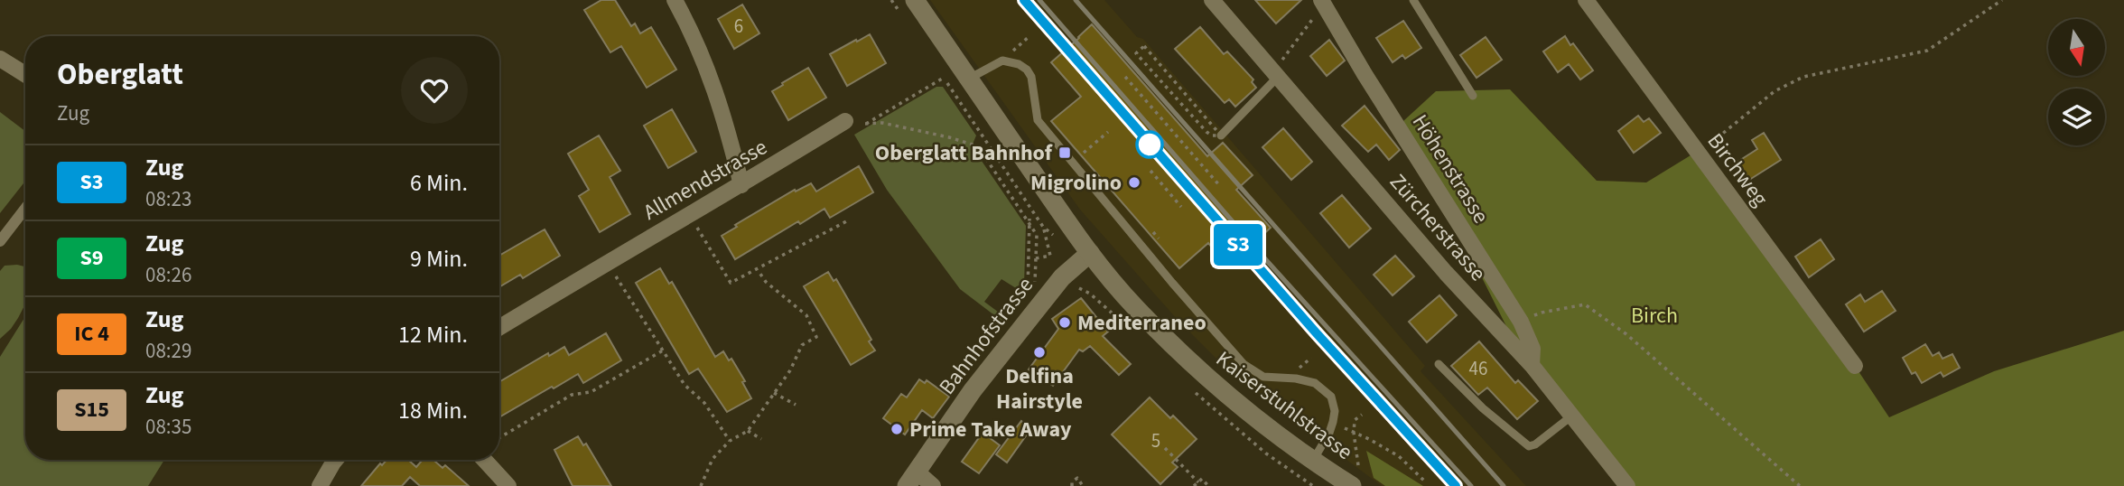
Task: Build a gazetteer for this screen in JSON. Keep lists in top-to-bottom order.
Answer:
{
  "streets": {
    "main road": ["Bahnhofstrasse", "Kaiserstuhlstrasse"],
    "street": [
      "Höhenstrasse",
      "Birchweg",
      "Allmendstrasse",
      "Zürcherstrasse"
    ]
  },
  "crossings": [
    ["Höhenstrasse", "Zürcherstrasse"],
    ["Bahnhofstrasse", "Kaiserstuhlstrasse"]
  ],
  "parks": ["Birch"],
  "places": {
    "transit": ["Oberglatt Bahnhof"],
    "other": [
      "Migrolino",
      "Mediterraneo",
      "Delfina Hairstyle",
      "Prime Take Away"
    ]
  },
  "house_numbers": ["6", "46", "5"],
  "north": "bottom",
  "page": {
    "on_map": "S3",
    "heading": ["Oberglatt", "Zug"],
    "list": [
      {
        "mark": "S3",
        "name": "Zug",
        "note": "08:23",
        "value": "6 Min."
      },
      {
        "mark": "S9",
        "name": "Zug",
        "note": "08:26",
        "value": "9 Min."
      },
      {
        "mark": "IC 4",
        "name": "Zug",
        "note": "08:29",
        "value": "12 Min."
      },
      {
        "mark": "S15",
        "name": "Zug",
        "note": "08:35",
        "value": "18 Min."
      }
    ]
  }
}
